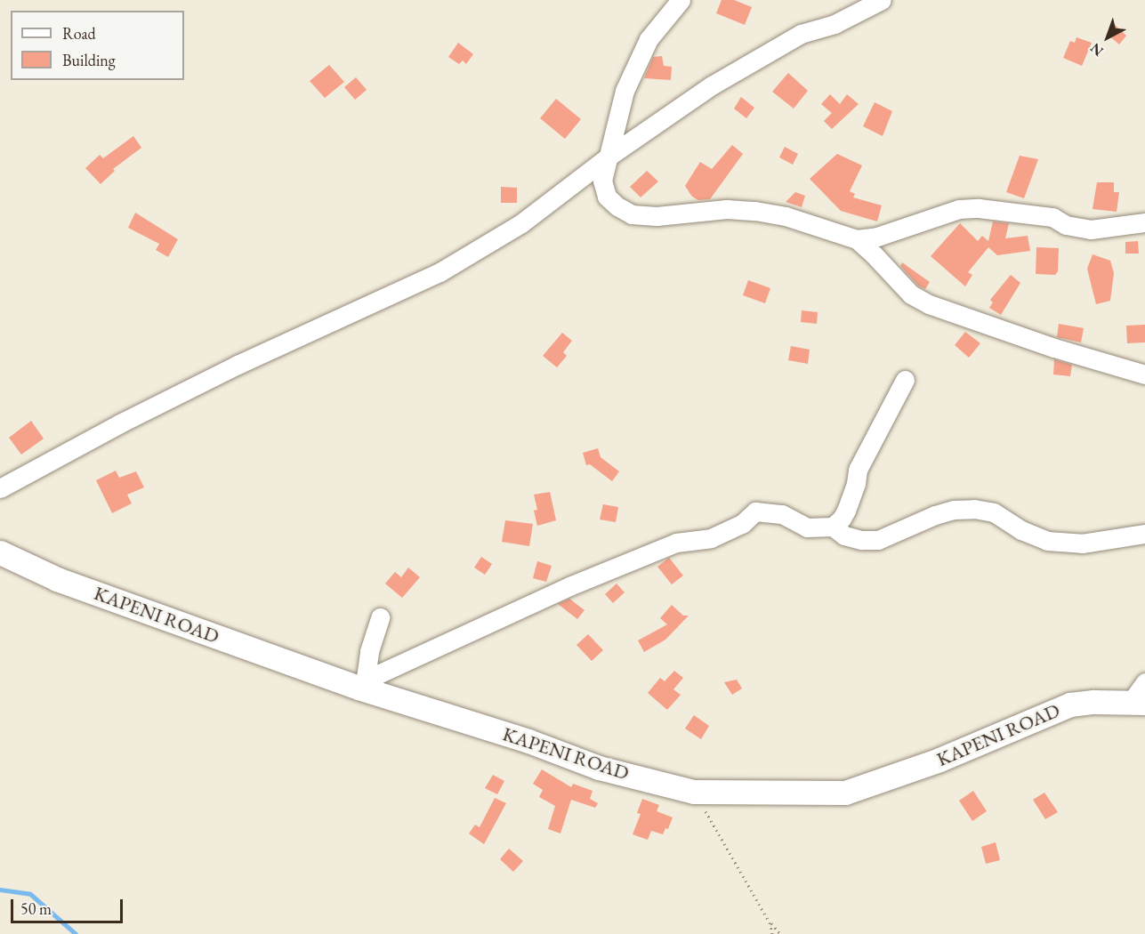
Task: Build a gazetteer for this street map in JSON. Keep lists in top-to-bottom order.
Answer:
{
  "streets": {
    "main road": ["KAPENI ROAD"]
  },
  "legend": ["Road", "Building"],
  "scale_bar": "50 m",
  "north": "bottom left"
}
